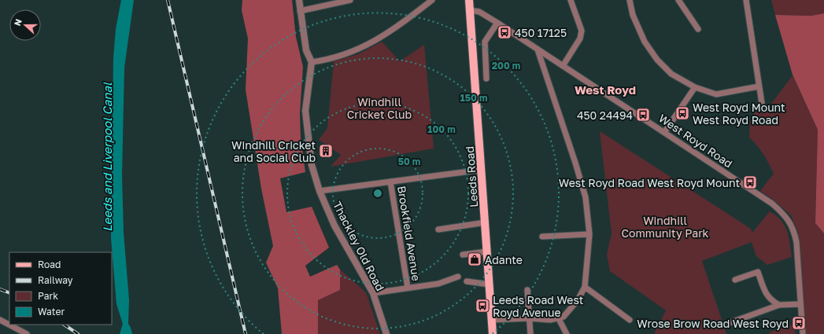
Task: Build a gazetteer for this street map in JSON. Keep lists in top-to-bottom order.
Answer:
{
  "streets": {
    "main road": ["Leeds Road"],
    "street": ["West Royd Road", "Brookfield Avenue", "Thackley Old Road"]
  },
  "crossings": [
    ["West Royd Road", "Leeds Road"]
  ],
  "districts": ["West Royd"],
  "water": ["Leeds and Liverpool Canal"],
  "parks": ["Windhill Cricket Club", "Windhill Community Park"],
  "places": {
    "bus stop": [
      "450 17125",
      "West Royd Mount West Royd Road",
      "450 24494",
      "West Royd Road West Royd Mount",
      "Leeds Road West Royd Avenue",
      "Wrose Brow Road West Royd"
    ],
    "building": ["Windhill Cricket and Social Club"],
    "shop": ["Adante"]
  },
  "legend": [
    "Road",
    "Railway",
    "Park",
    "Water"
  ],
  "north": "left",
  "rings": [
    "200 m",
    "150 m",
    "100 m",
    "50 m"
  ]
}
